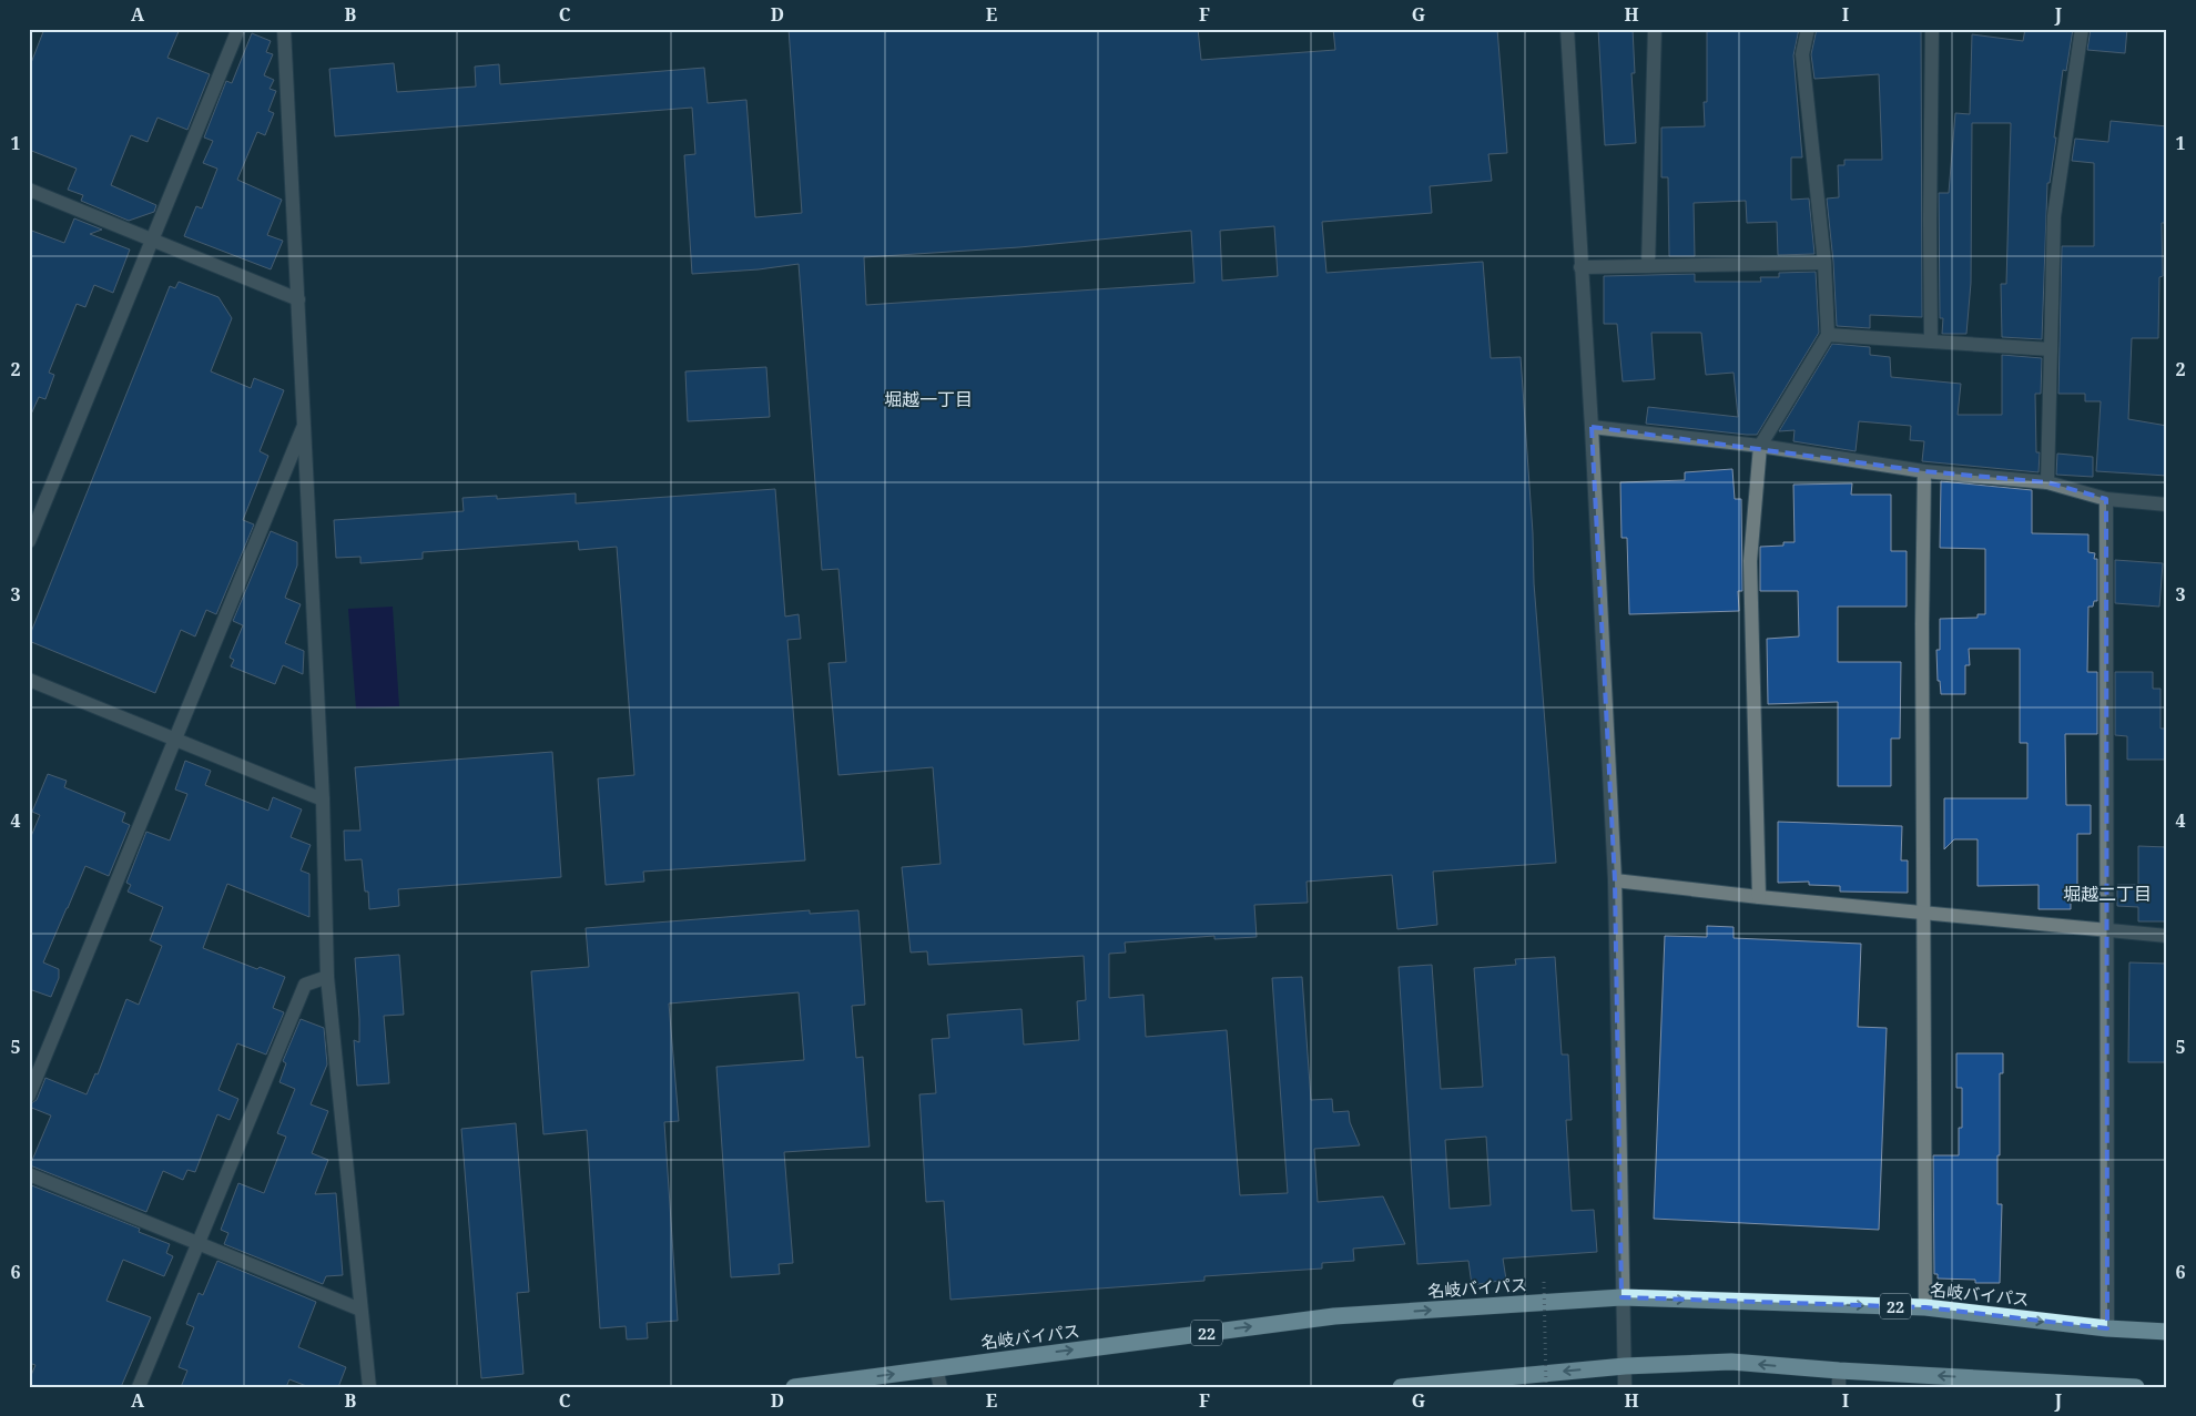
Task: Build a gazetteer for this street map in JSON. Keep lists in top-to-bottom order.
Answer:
{
  "streets": {
    "highway": ["名岐バイパス", "22"]
  },
  "districts": ["堀越一丁目", "堀越二丁目"],
  "grid": {
    "columns": [
      "A",
      "B",
      "C",
      "D",
      "E",
      "F",
      "G",
      "H",
      "I",
      "J"
    ],
    "rows": [
      "1",
      "2",
      "3",
      "4",
      "5",
      "6"
    ]
  }
}
